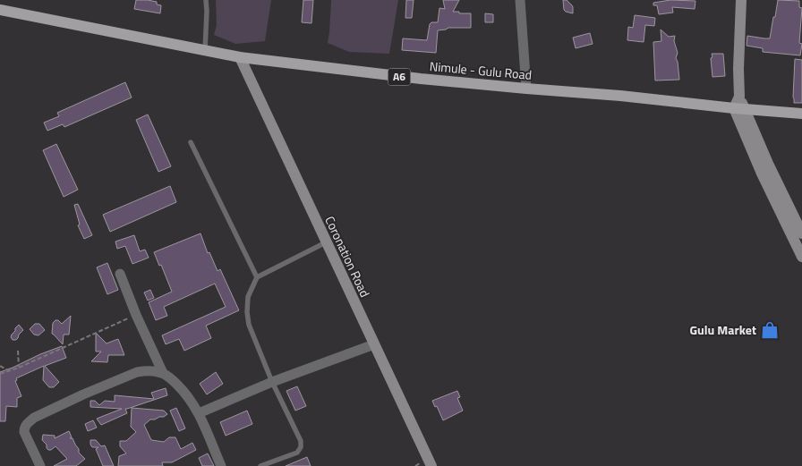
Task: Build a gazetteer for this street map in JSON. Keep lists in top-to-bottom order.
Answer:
{
  "streets": {
    "main road": ["Nimule - Gulu Road", "A6", "Coronation Road"]
  },
  "crossings": [
    ["Nimule - Gulu Road", "Coronation Road"]
  ],
  "places": {
    "shop": ["Gulu Market"]
  }
}
